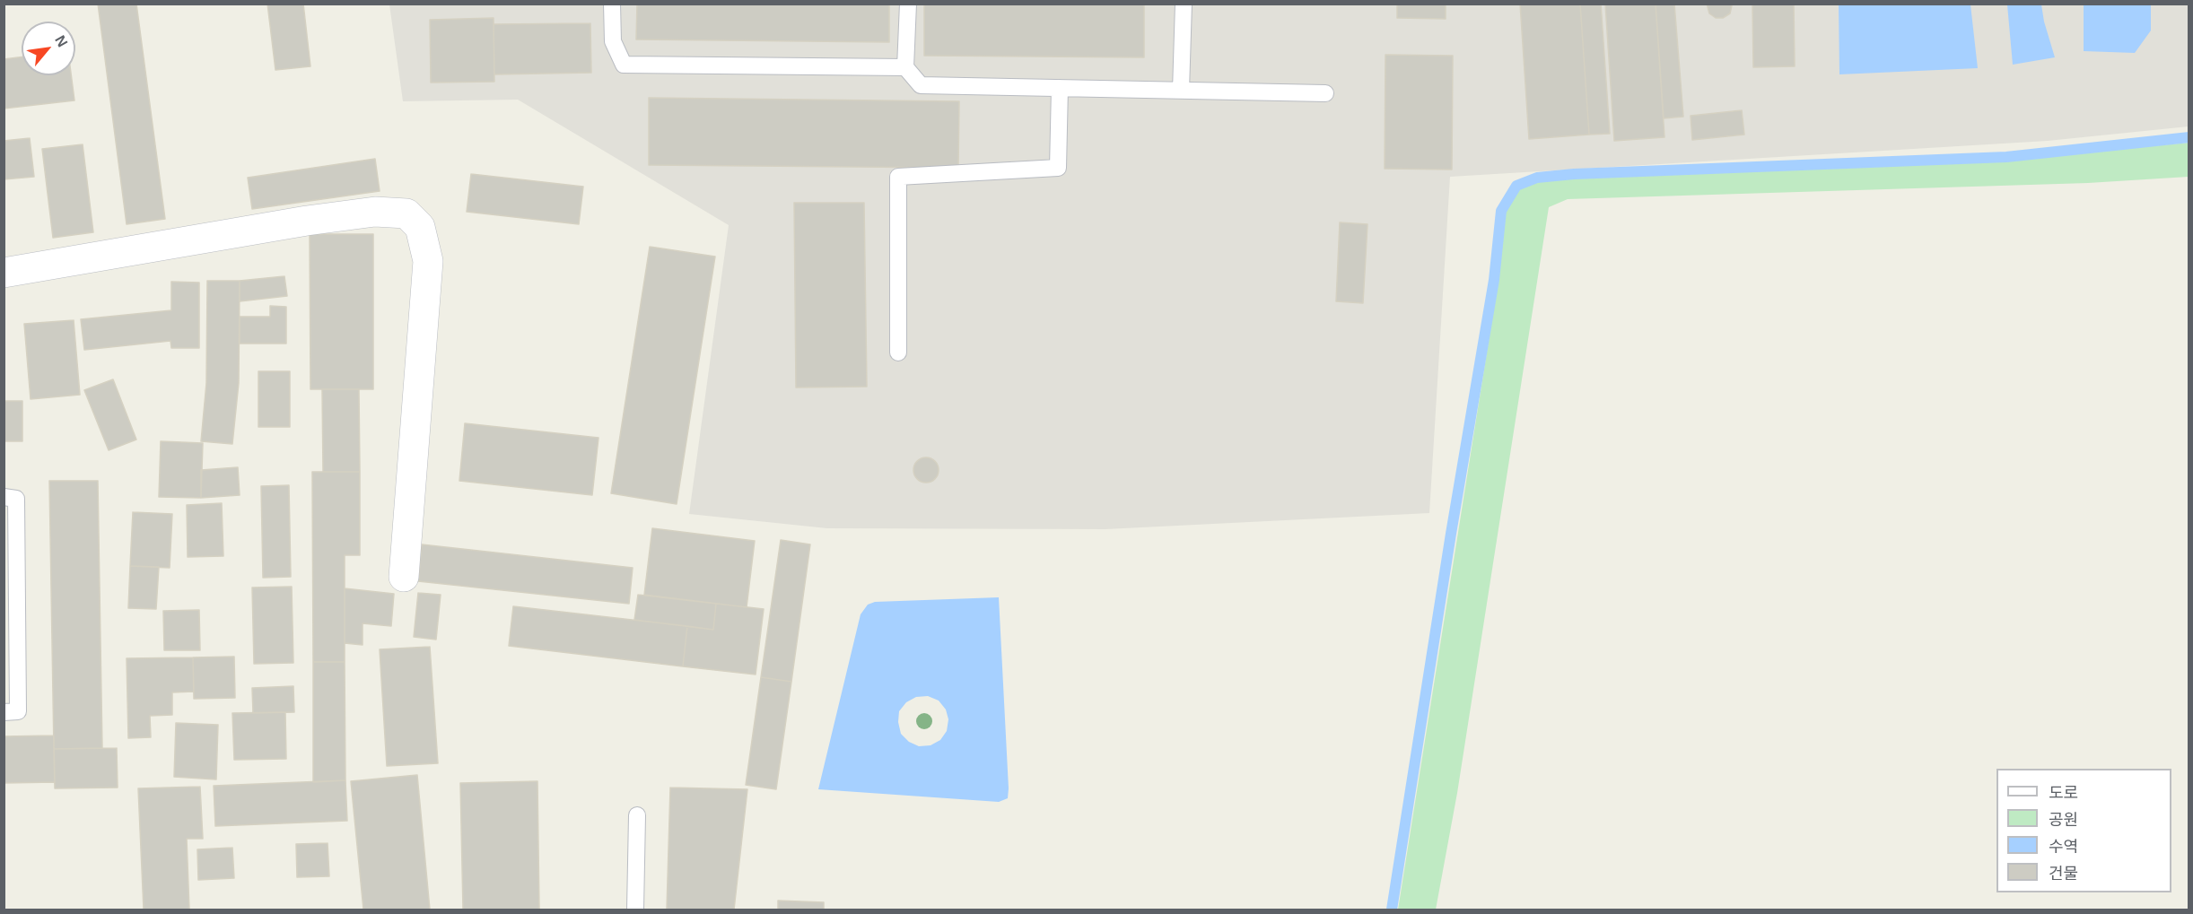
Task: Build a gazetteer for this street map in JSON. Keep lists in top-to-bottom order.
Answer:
{
  "legend": [
    "도로",
    "공원",
    "수역",
    "건물"
  ],
  "north": "top right"
}
